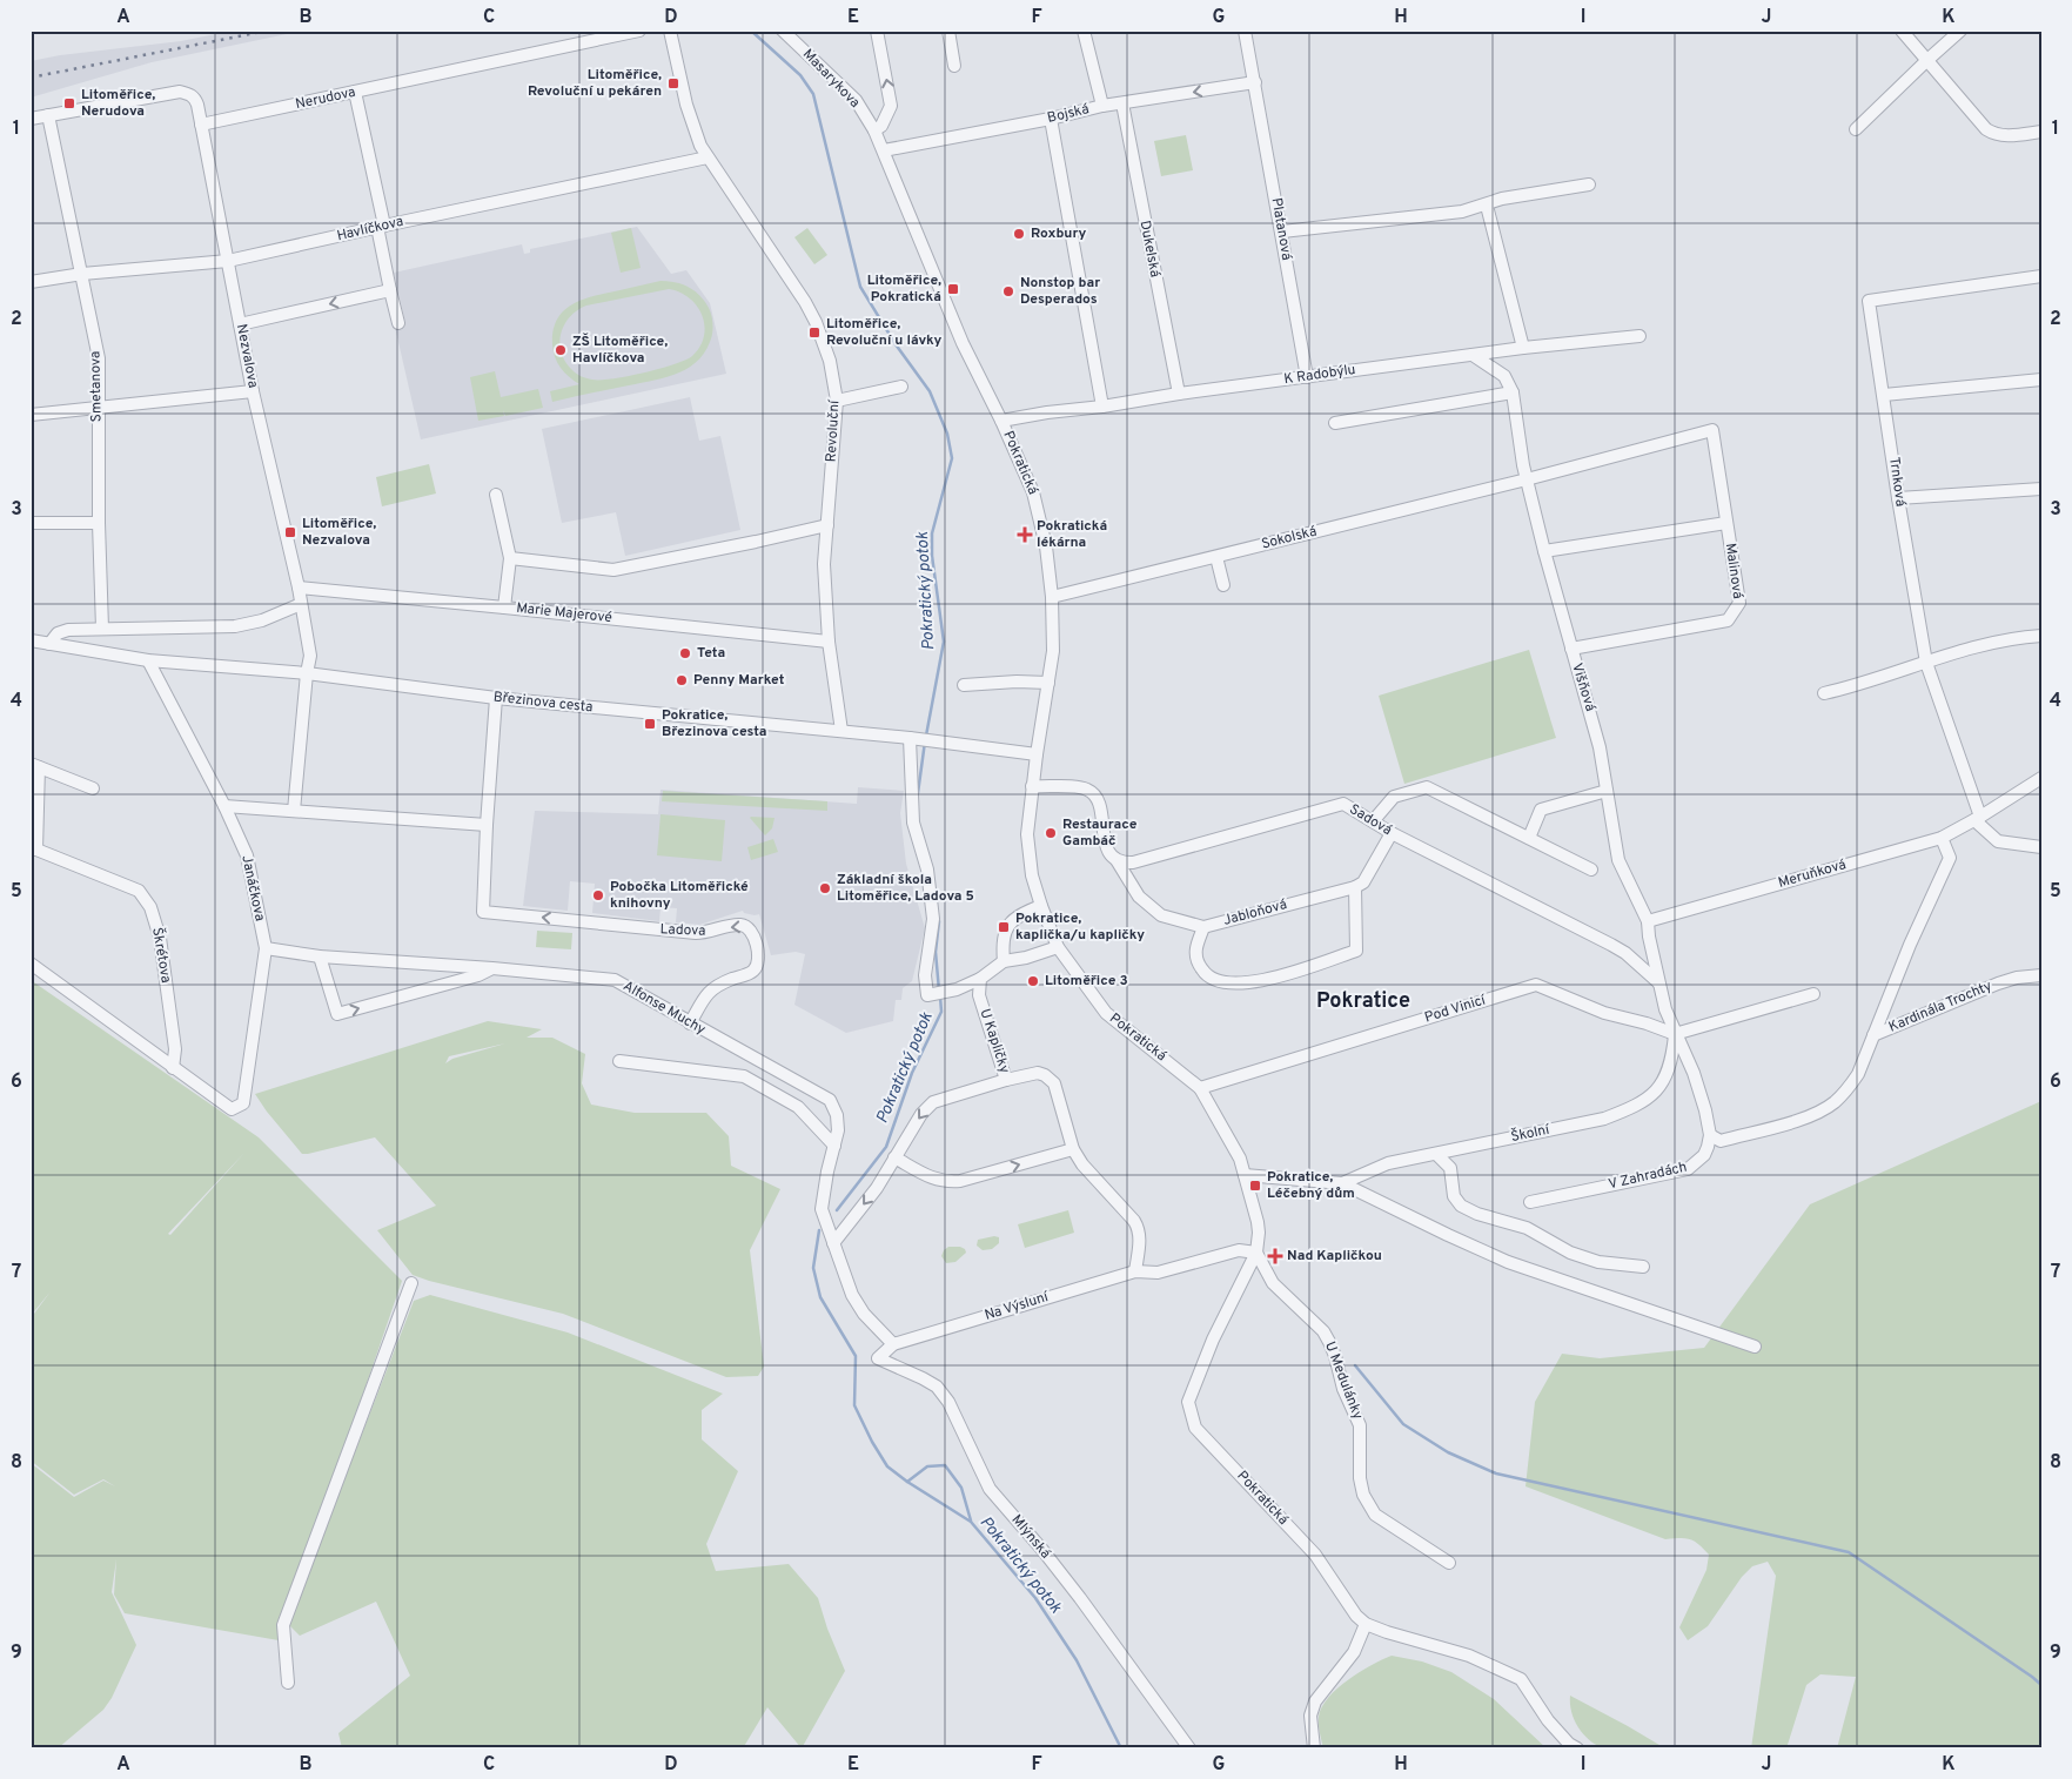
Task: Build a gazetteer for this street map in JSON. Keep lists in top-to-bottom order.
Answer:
{
  "streets": {
    "street": [
      "Masarykova",
      "Nerudova",
      "Bojská",
      "Havlíčkova",
      "Platanová",
      "Dukelská",
      "Nezvalova",
      "K Radobýlu",
      "Smetanova",
      "Revoluční",
      "Pokratická",
      "Trnková",
      "Sokolská",
      "Malinová",
      "Marie Majerové",
      "Višňová",
      "Březinova cesta",
      "Sadová",
      "Meruňková",
      "Janáčkova",
      "Jabloňová",
      "Ladova",
      "Škrétova",
      "Kardinála Trochty",
      "Alfonse Muchy",
      "Pod Vinicí",
      "U Kapličky",
      "Školní",
      "V Zahradách",
      "Na Výsluní",
      "U Medulánky",
      "Mlýnská"
    ]
  },
  "crossings": [
    ["Masarykova", "Pokratická"],
    ["Nerudova", "Nezvalova"],
    ["Bojská", "Platanová"],
    ["Bojská", "Dukelská"],
    ["Bojská", "Pokratická"],
    ["Havlíčkova", "Nezvalova"],
    ["Havlíčkova", "Smetanova"],
    ["Havlíčkova", "Revoluční"],
    ["Platanová", "K Radobýlu"],
    ["Dukelská", "K Radobýlu"],
    ["Nezvalova", "Marie Majerové"],
    ["Nezvalova", "Březinova cesta"],
    ["K Radobýlu", "Pokratická"],
    ["Revoluční", "Marie Majerové"],
    ["Revoluční", "Březinova cesta"],
    ["Pokratická", "Sokolská"],
    ["Pokratická", "Březinova cesta"],
    ["Pokratická", "Pod Vinicí"],
    ["Pokratická", "Na Výsluní"],
    ["Pokratická", "U Medulánky"],
    ["Trnková", "Meruňková"],
    ["Sokolská", "Malinová"],
    ["Sokolská", "Višňová"],
    ["Malinová", "Višňová"],
    ["Višňová", "Sadová"],
    ["Višňová", "Meruňková"],
    ["Višňová", "Pod Vinicí"],
    ["Višňová", "Školní"],
    ["Březinova cesta", "Janáčkova"],
    ["Sadová", "Jabloňová"],
    ["Janáčkova", "Škrétova"],
    ["Janáčkova", "Alfonse Muchy"],
    ["Ladova", "Alfonse Muchy"],
    ["Kardinála Trochty", "V Zahradách"],
    ["Pod Vinicí", "Školní"],
    ["U Kapličky", "Na Výsluní"],
    ["Na Výsluní", "U Medulánky"],
    ["Na Výsluní", "Mlýnská"]
  ],
  "one_way": ["Bojská"],
  "districts": ["Pokratice"],
  "water": ["Pokratický potok"],
  "places": {
    "transit": [
      "Litoměřice, Revoluční u pekáren",
      "Litoměřice, Nerudova",
      "Litoměřice, Pokratická",
      "Litoměřice, Revoluční u lávky",
      "Litoměřice, Nezvalova",
      "Pokratice, Březinova cesta",
      "Pokratice, kaplička/u kapličky",
      "Pokratice, Léčebný dům"
    ],
    "other": [
      "Roxbury",
      "Nonstop bar Desperados",
      "ZŠ Litoměřice, Havlíčkova",
      "Teta",
      "Penny Market",
      "Restaurace Gambáč",
      "Základní škola Litoměřice, Ladova 5",
      "Pobočka Litoměřické knihovny",
      "Litoměřice 3"
    ],
    "health": ["Pokratická lékárna", "Nad Kapličkou"]
  },
  "grid": {
    "columns": [
      "A",
      "B",
      "C",
      "D",
      "E",
      "F",
      "G",
      "H",
      "I",
      "J",
      "K"
    ],
    "rows": [
      "1",
      "2",
      "3",
      "4",
      "5",
      "6",
      "7",
      "8",
      "9"
    ]
  }
}
